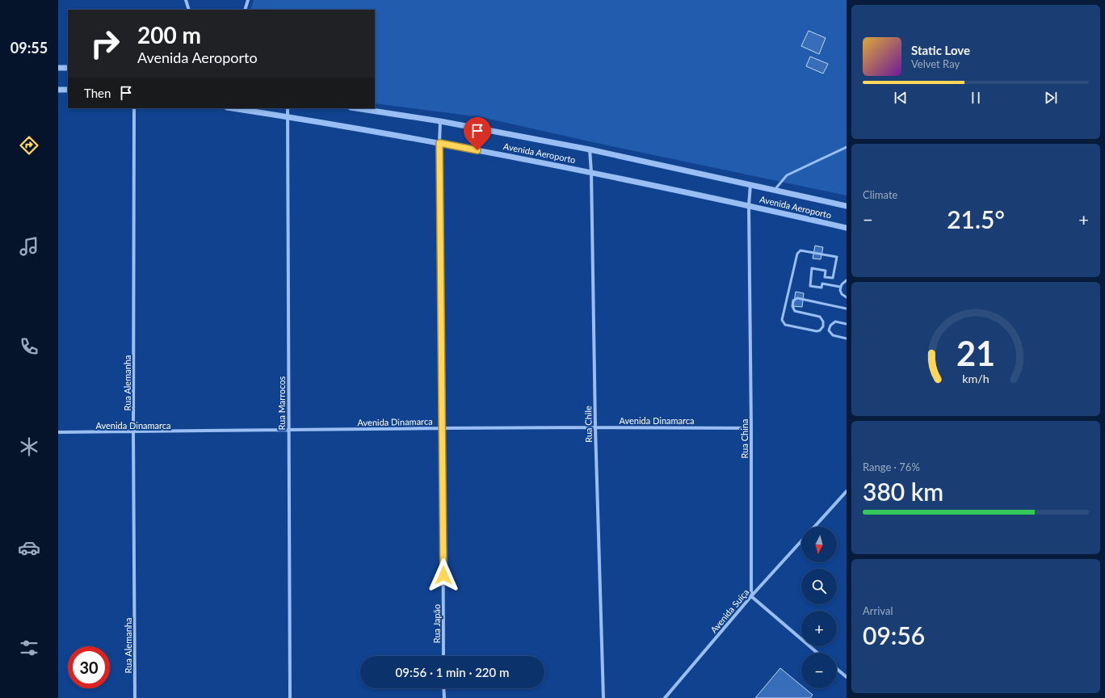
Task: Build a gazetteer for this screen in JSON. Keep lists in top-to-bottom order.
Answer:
{
  "streets": {
    "street": [
      "Avenida Aeroporto",
      "Rua Alemanha",
      "Rua Marrocos",
      "Avenida Dinamarca",
      "Rua Chile",
      "Rua China",
      "Avenida Suíça",
      "Rua Japão"
    ]
  },
  "crossings": [
    ["Avenida Aeroporto", "Rua Marrocos"],
    ["Avenida Aeroporto", "Rua Chile"],
    ["Avenida Aeroporto", "Rua China"],
    ["Avenida Aeroporto", "Rua Japão"],
    ["Rua Alemanha", "Avenida Dinamarca"],
    ["Rua Marrocos", "Avenida Dinamarca"],
    ["Avenida Dinamarca", "Rua Chile"],
    ["Avenida Dinamarca", "Rua China"],
    ["Avenida Dinamarca", "Rua Japão"],
    ["Rua China", "Avenida Suíça"]
  ],
  "north": "bottom",
  "page": {
    "tabs": "09:55",
    "turn": ["200 m", "Avenida Aeroporto"],
    "song": ["Static Love", "Velvet Ray"],
    "then": "Then",
    "tile": [
      "Climate",
      ["Range · 76%", "380 km"],
      ["Arrival", "09:56"]
    ],
    "heat": ["−", "21.5°", "+"],
    "map_buttons": ["+", "−"],
    "limit": "30",
    "trip": "09:56 · 1 min · 220 m",
    "gauge": ["21", "km/h"]
  }
}
